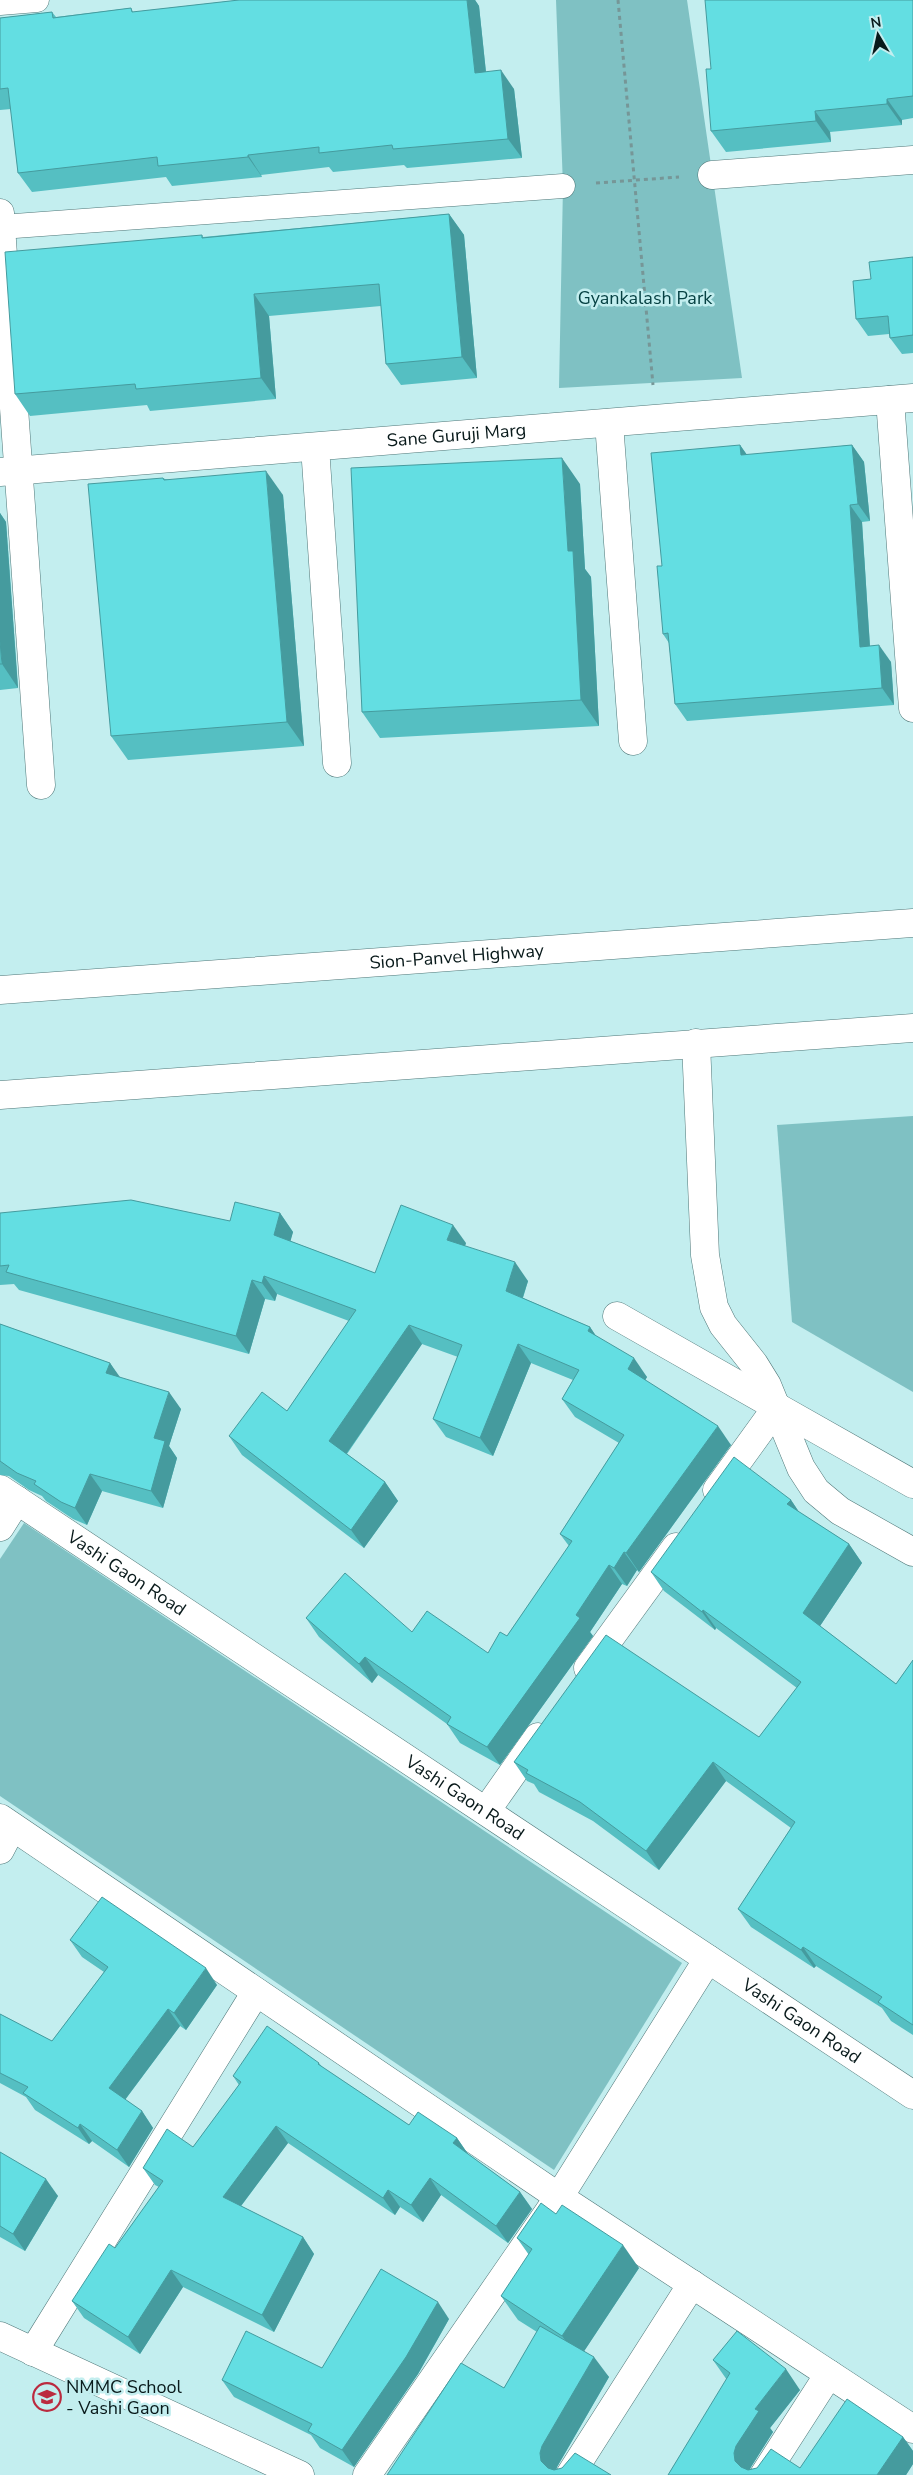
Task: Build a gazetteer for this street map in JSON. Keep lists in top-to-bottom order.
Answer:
{
  "streets": {
    "main road": ["Sane Guruji Marg", "Sion-Panvel Highway", "Vashi Gaon Road"]
  },
  "parks": ["Gyankalash Park"],
  "places": {
    "school or university": ["NMMC School - Vashi Gaon"]
  },
  "north": "top"
}
